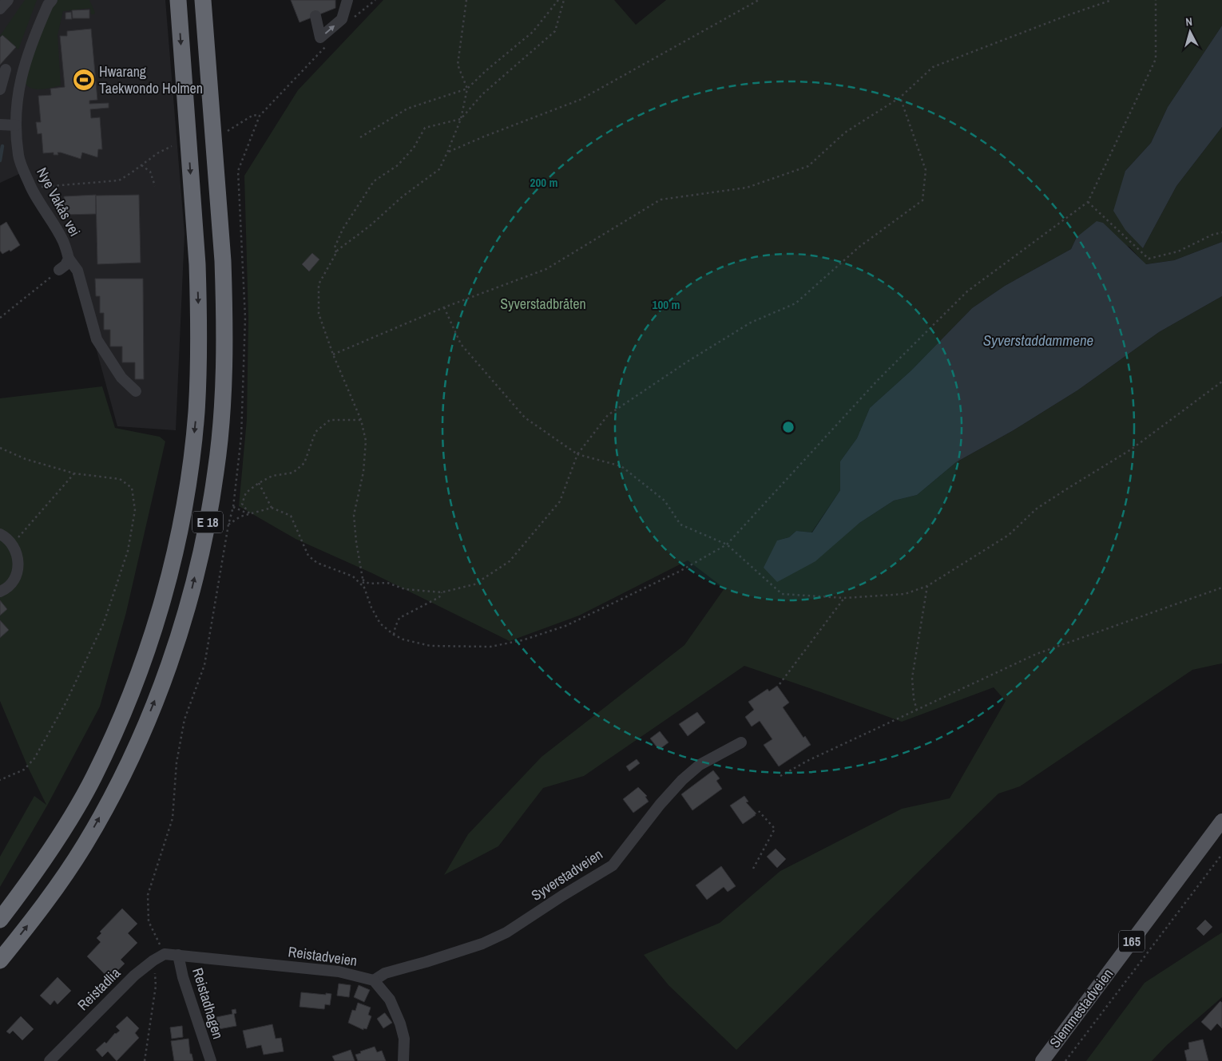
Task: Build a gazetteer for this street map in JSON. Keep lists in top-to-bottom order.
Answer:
{
  "streets": {
    "highway": ["E 18"],
    "main road": ["165", "Slemmestadveien"],
    "street": [
      "Nye Vakås vei",
      "Syverstadveien",
      "Reistadveien",
      "Reistadlia",
      "Reistadhagen"
    ]
  },
  "crossings": [
    ["Syverstadveien", "Reistadveien"],
    ["Reistadveien", "Reistadhagen"]
  ],
  "water": ["Syverstaddammene"],
  "parks": ["Syverstadbråten"],
  "places": {
    "sports": ["Hwarang Taekwondo Holmen"]
  },
  "north": "top",
  "rings": ["200 m", "100 m"]
}
